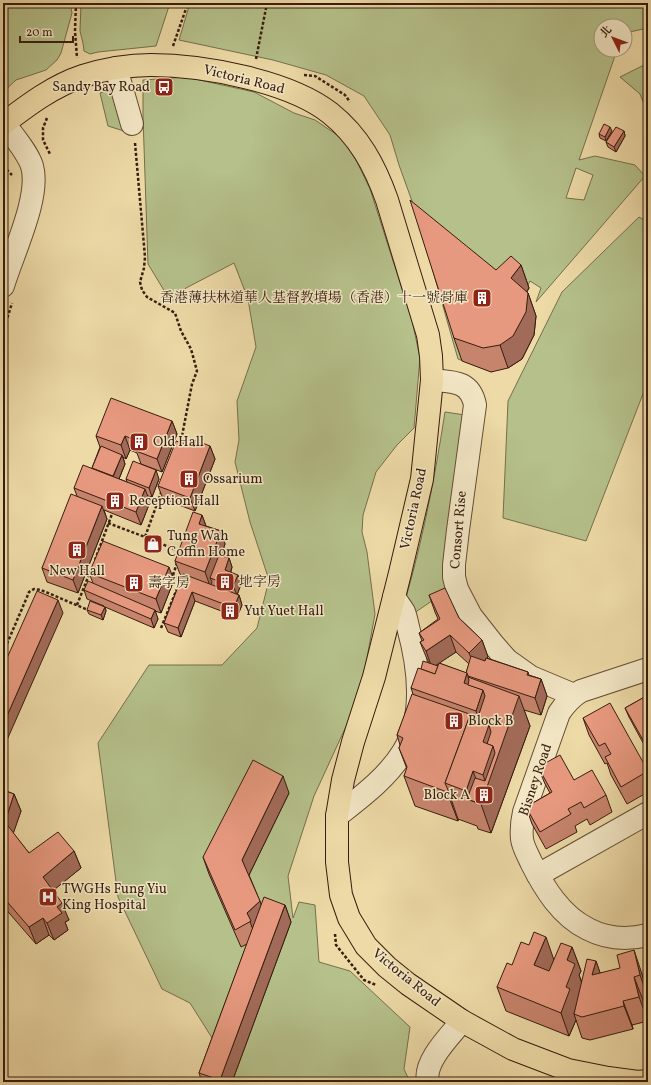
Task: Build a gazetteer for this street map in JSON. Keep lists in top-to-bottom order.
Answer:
{
  "streets": {
    "main road": ["Victoria Road"],
    "street": ["Consort Rise", "Bisney Road"]
  },
  "crossings": [
    ["Victoria Road", "Consort Rise"],
    ["Consort Rise", "Bisney Road"]
  ],
  "places": {
    "bus stop": ["Sandy Bay Road"],
    "building": [
      "香港薄扶林道華人基督教墳場（香港）十一號骨庫",
      "Old Hall",
      "Ossarium",
      "Reception Hall",
      "New Hall",
      "地字房",
      "壽字房",
      "Yut Yuet Hall",
      "Block B",
      "Block A"
    ],
    "shop": ["Tung Wah Coffin Home"],
    "hospital": ["TWGHs Fung Yiu King Hospital"]
  },
  "scale_bar": "20 m",
  "north": "top left"
}
